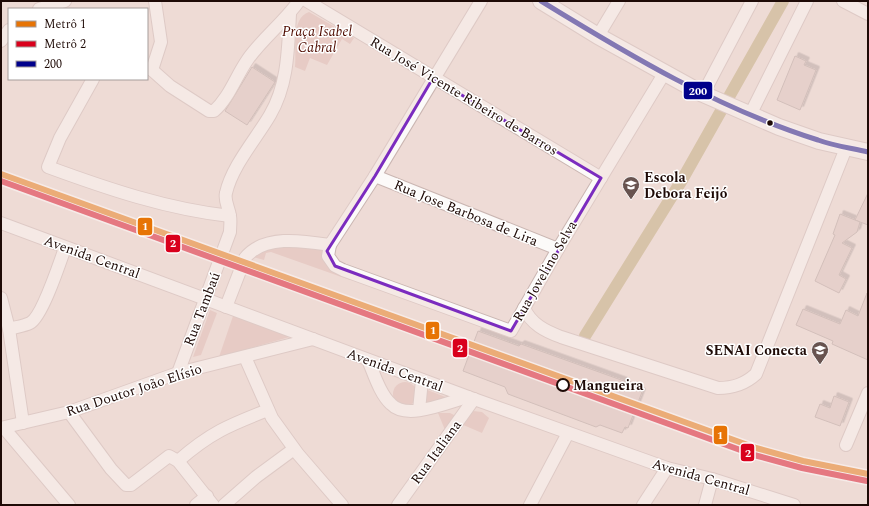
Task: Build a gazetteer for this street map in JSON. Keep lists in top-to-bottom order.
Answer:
{
  "streets": {
    "street": [
      "Rua José Vicente Ribeiro de Barros",
      "Rua Jose Barbosa de Lira",
      "Avenida Central",
      "Rua Jovelino Selva",
      "Rua Tambaú",
      "Rua Doutor João Elísio",
      "Rua Italiana"
    ]
  },
  "crossings": [
    ["Rua José Vicente Ribeiro de Barros", "Rua Jovelino Selva"],
    ["Rua Jose Barbosa de Lira", "Rua Jovelino Selva"],
    ["Avenida Central", "Rua Tambaú"],
    ["Avenida Central", "Rua Doutor João Elísio"],
    ["Avenida Central", "Rua Italiana"],
    ["Rua Tambaú", "Rua Doutor João Elísio"]
  ],
  "parks": ["Praça Isabel Cabral"],
  "places": {
    "school or university": ["Escola Debora Feijó", "SENAI Conecta"],
    "other": ["Mangueira"]
  },
  "lines": ["transit line 200", "metro line 1", "metro line 2"],
  "legend": ["Metrô 1", "Metrô 2", "200"]
}
